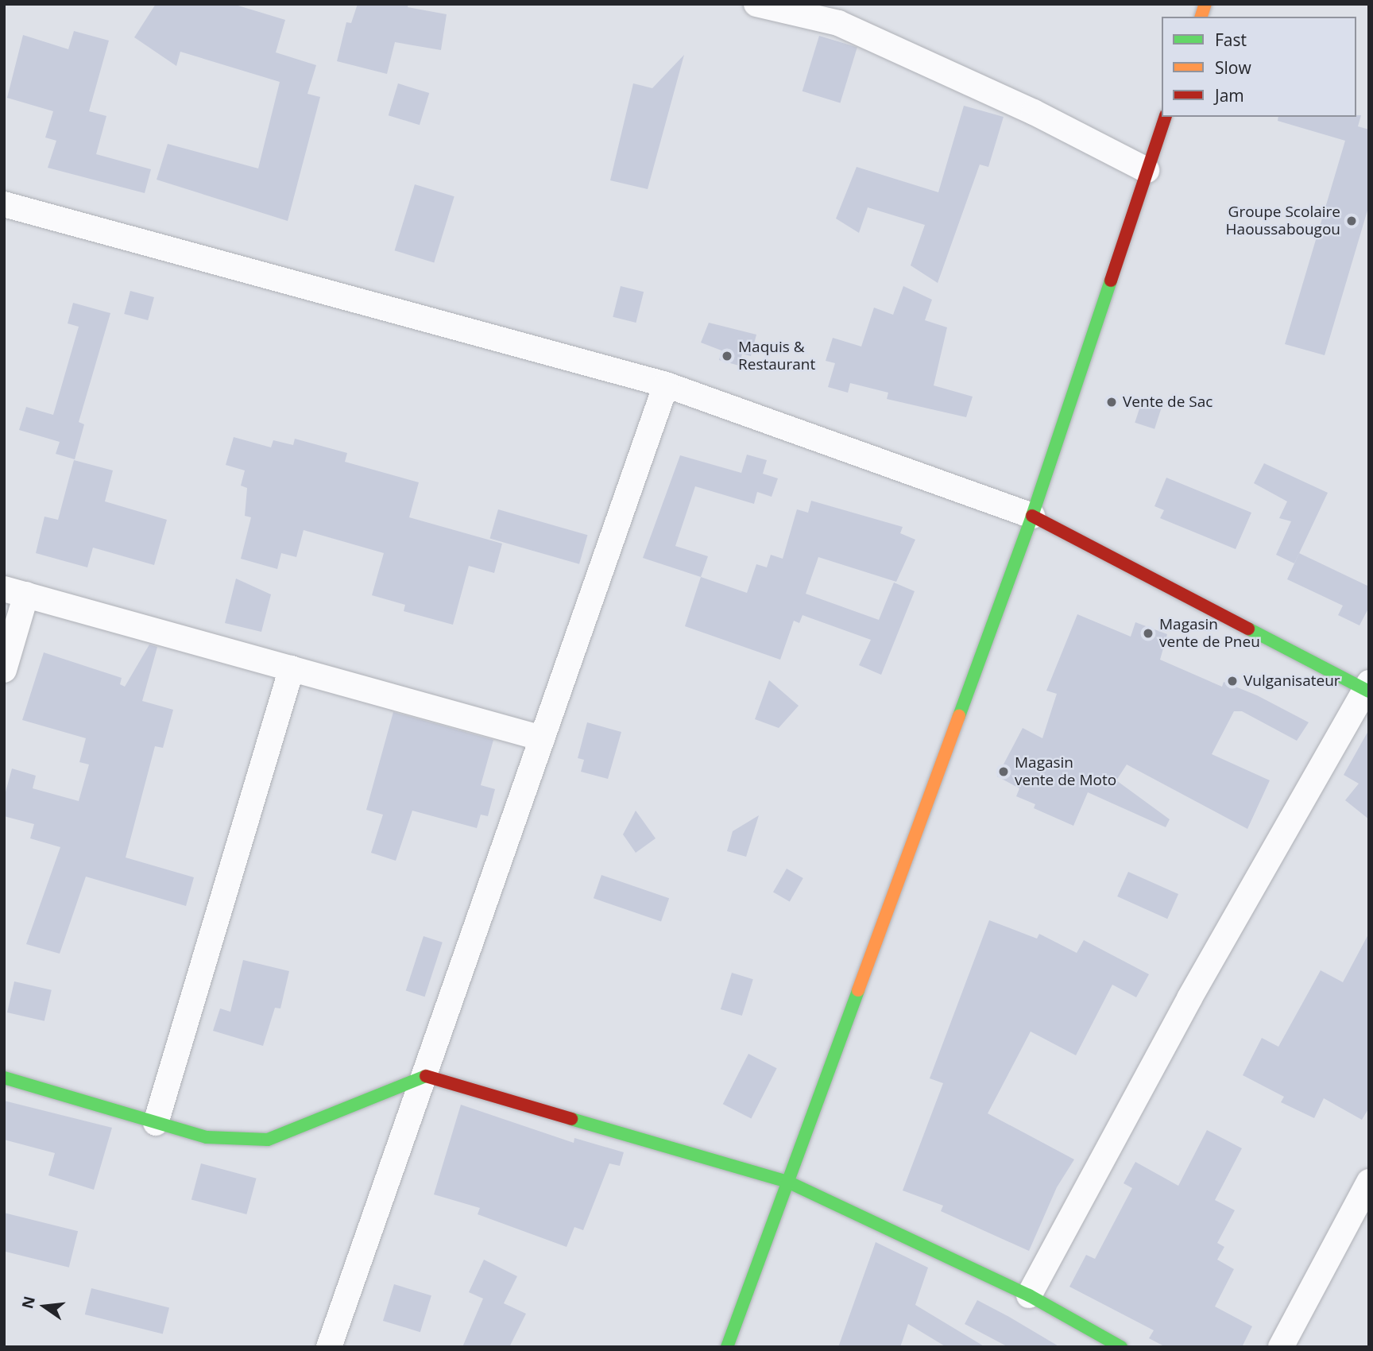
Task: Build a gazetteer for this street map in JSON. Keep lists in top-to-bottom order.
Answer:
{
  "places": [
    "Groupe Scolaire Haoussabougou",
    "Maquis & Restaurant",
    "Vente de Sac",
    "Magasin vente de Pneu",
    "Vulganisateur",
    "Magasin vente de Moto"
  ],
  "legend": ["Fast", "Slow", "Jam"],
  "north": "left"
}
